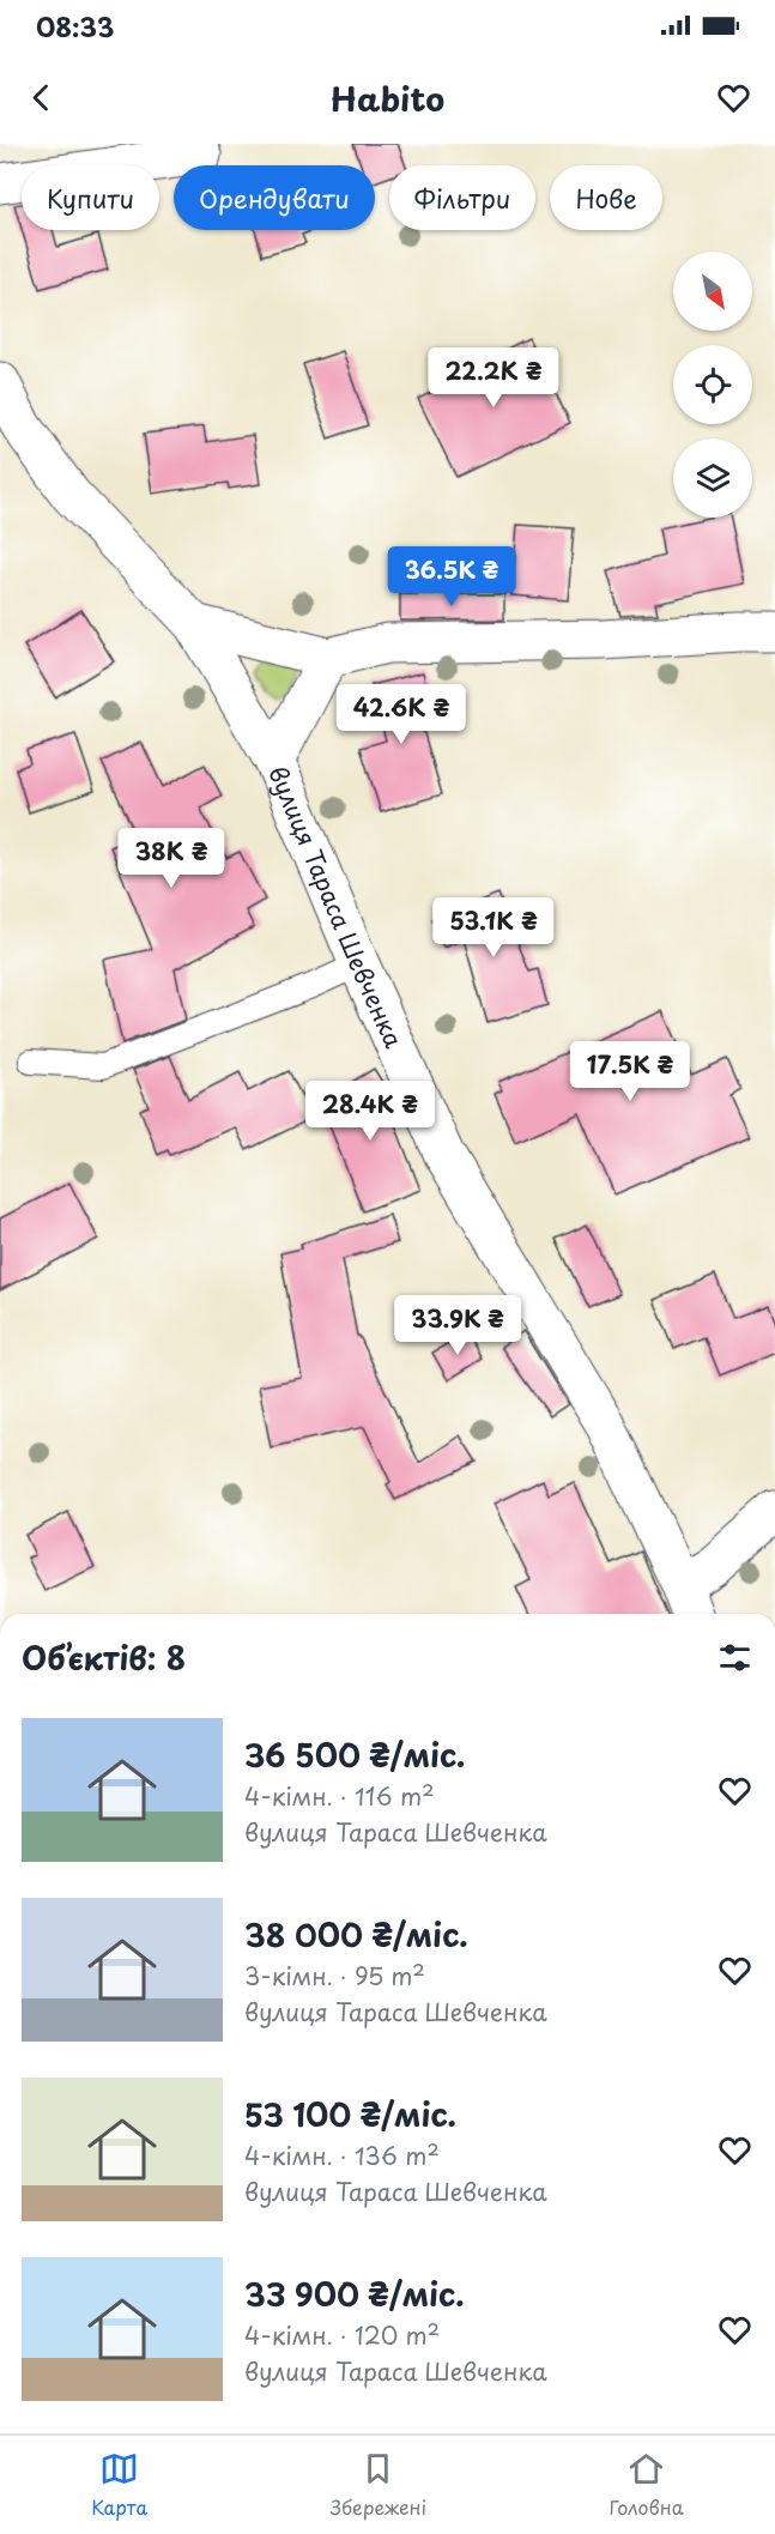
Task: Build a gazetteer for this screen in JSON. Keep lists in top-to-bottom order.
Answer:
{
  "streets": {
    "street": ["вулиця Тараса Шевченка"]
  },
  "north": "bottom right",
  "page": {
    "status": "08:33",
    "header": "Habito",
    "chip": [
      "Купити",
      "Орендувати",
      "Фільтри",
      "Нове"
    ],
    "price": [
      "22.2K ₴",
      "36.5K ₴",
      "42.6K ₴",
      "38K ₴",
      "53.1K ₴",
      "17.5K ₴",
      "28.4K ₴",
      "33.9K ₴"
    ],
    "heading": "Об’єктів: 8",
    "list": [
      {
        "name": "36 500 ₴/міс.",
        "note": "4-кімн. · 116 m² · вулиця Тараса Шевченка"
      },
      {
        "name": "38 000 ₴/міс.",
        "note": "3-кімн. · 95 m² · вулиця Тараса Шевченка"
      },
      {
        "name": "53 100 ₴/міс.",
        "note": "4-кімн. · 136 m² · вулиця Тараса Шевченка"
      },
      {
        "name": "33 900 ₴/міс.",
        "note": "4-кімн. · 120 m² · вулиця Тараса Шевченка"
      }
    ],
    "tabs": ["Карта", "Збережені", "Головна"]
  }
}
